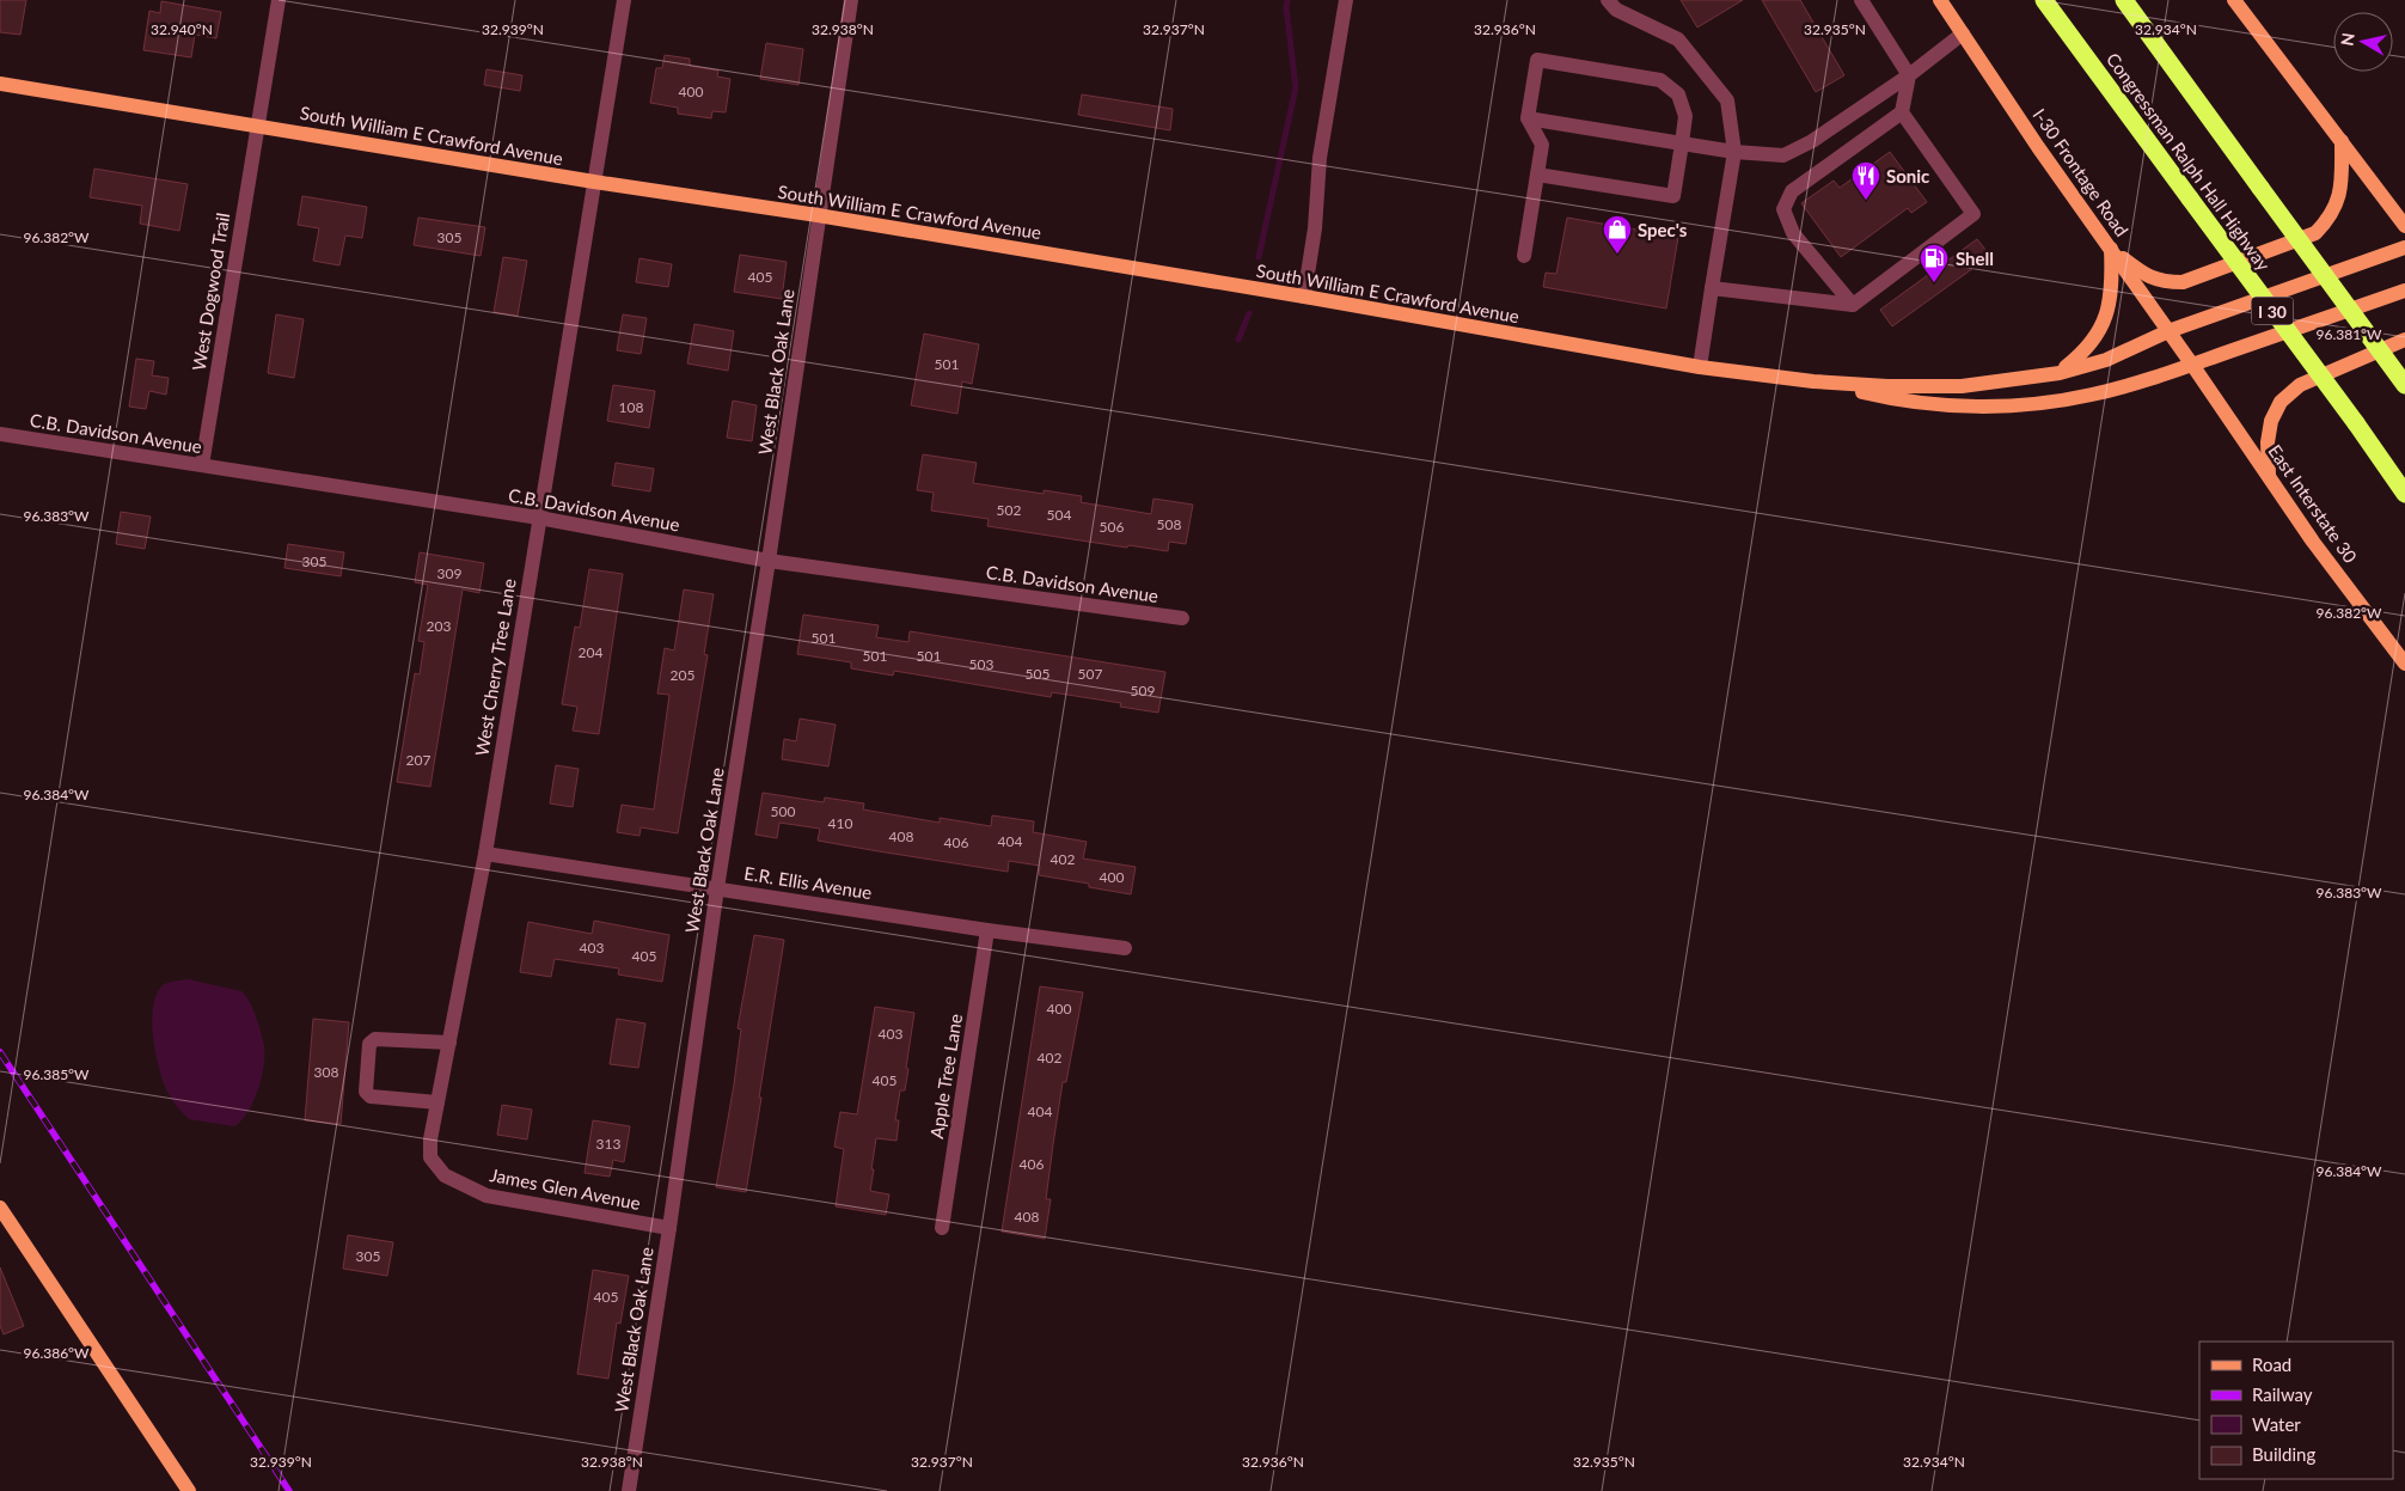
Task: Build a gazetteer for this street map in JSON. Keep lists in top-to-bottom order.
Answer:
{
  "streets": {
    "highway": ["Congressman Ralph Hall Highway", "I 30"],
    "main road": ["South William E Crawford Avenue", "I-30 Frontage Road", "East Interstate 30"],
    "street": [
      "West Dogwood Trail",
      "West Black Oak Lane",
      "C.B. Davidson Avenue",
      "West Cherry Tree Lane",
      "E.R. Ellis Avenue",
      "Apple Tree Lane",
      "James Glen Avenue"
    ]
  },
  "crossings": [
    ["South William E Crawford Avenue", "West Dogwood Trail"],
    ["South William E Crawford Avenue", "West Black Oak Lane"],
    ["South William E Crawford Avenue", "West Cherry Tree Lane"],
    ["I-30 Frontage Road", "East Interstate 30"],
    ["West Dogwood Trail", "C.B. Davidson Avenue"],
    ["West Black Oak Lane", "C.B. Davidson Avenue"],
    ["West Black Oak Lane", "E.R. Ellis Avenue"],
    ["West Black Oak Lane", "James Glen Avenue"],
    ["C.B. Davidson Avenue", "West Cherry Tree Lane"],
    ["West Cherry Tree Lane", "E.R. Ellis Avenue"],
    ["West Cherry Tree Lane", "James Glen Avenue"],
    ["E.R. Ellis Avenue", "Apple Tree Lane"]
  ],
  "places": {
    "restaurant": ["Sonic"],
    "shop": ["Spec's"],
    "fuel station": ["Shell"]
  },
  "house_numbers": [
    "400",
    "305",
    "405",
    "501",
    "108",
    "502",
    "504",
    "508",
    "506",
    "305",
    "309",
    "203",
    "501",
    "204",
    "501",
    "501",
    "503",
    "505",
    "507",
    "205",
    "509",
    "207",
    "500",
    "410",
    "408",
    "404",
    "406",
    "402",
    "400",
    "403",
    "405",
    "400",
    "403",
    "402",
    "308",
    "405",
    "404",
    "313",
    "406",
    "408",
    "305",
    "405"
  ],
  "legend": [
    "Road",
    "Railway",
    "Water",
    "Building"
  ],
  "north": "left",
  "coordinates": [
    "32.940°N",
    "32.939°N",
    "32.938°N",
    "32.937°N",
    "32.936°N",
    "32.935°N",
    "32.934°N",
    "96.382°W",
    "96.381°W",
    "96.383°W",
    "96.384°W",
    "96.385°W",
    "96.386°W"
  ]
}
